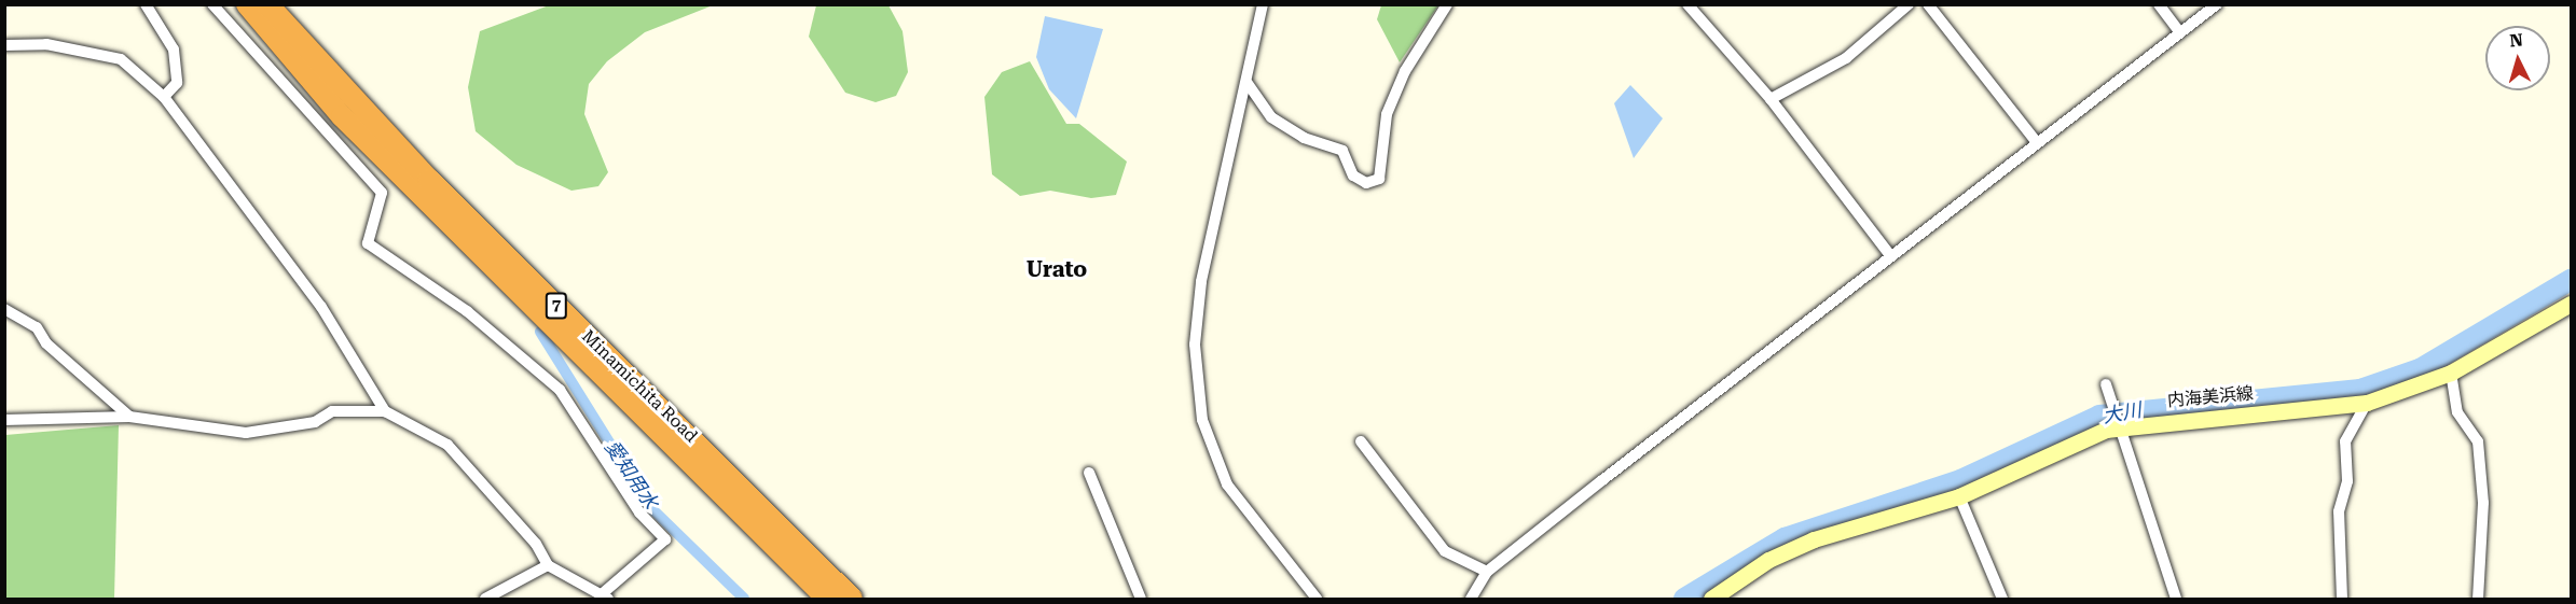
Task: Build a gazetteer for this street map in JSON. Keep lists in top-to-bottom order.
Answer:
{
  "streets": {
    "highway": ["7", "Minamichita Road"],
    "main road": ["内海美浜線"]
  },
  "districts": ["Urato"],
  "water": ["大川", "愛知用水"],
  "north": "top"
}
